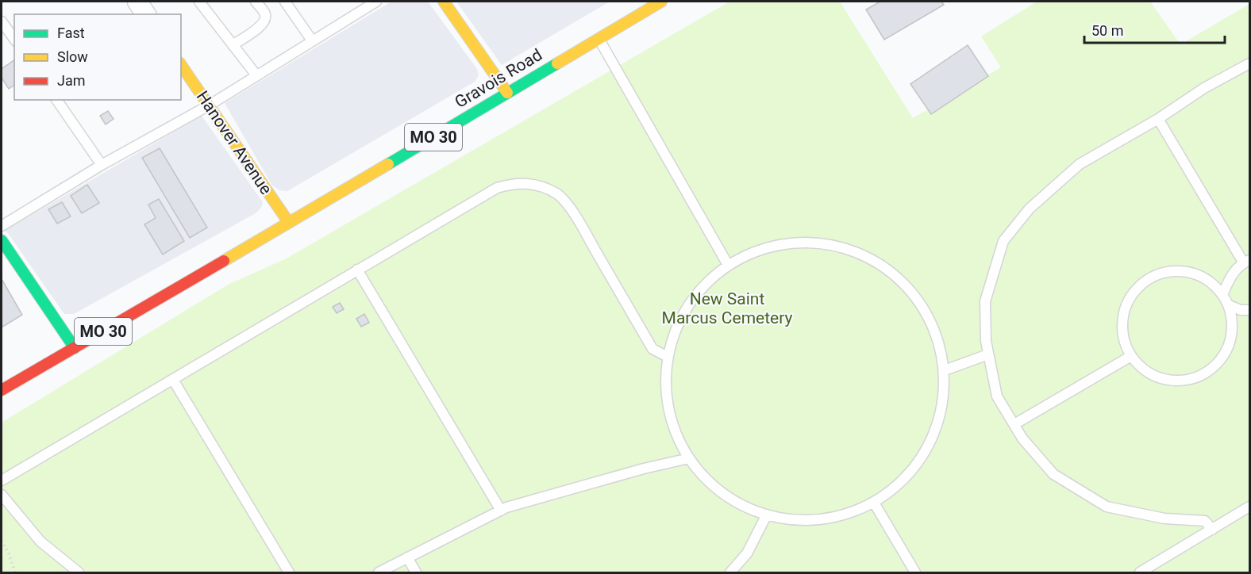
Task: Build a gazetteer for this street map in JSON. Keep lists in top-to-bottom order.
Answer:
{
  "streets": {
    "main road": ["Gravois Road", "MO 30", "Hanover Avenue"]
  },
  "crossings": [
    ["Gravois Road", "MO 30"],
    ["Gravois Road", "Hanover Avenue"]
  ],
  "parks": ["New Saint Marcus Cemetery"],
  "legend": ["Fast", "Slow", "Jam"],
  "scale_bar": "50 m"
}
